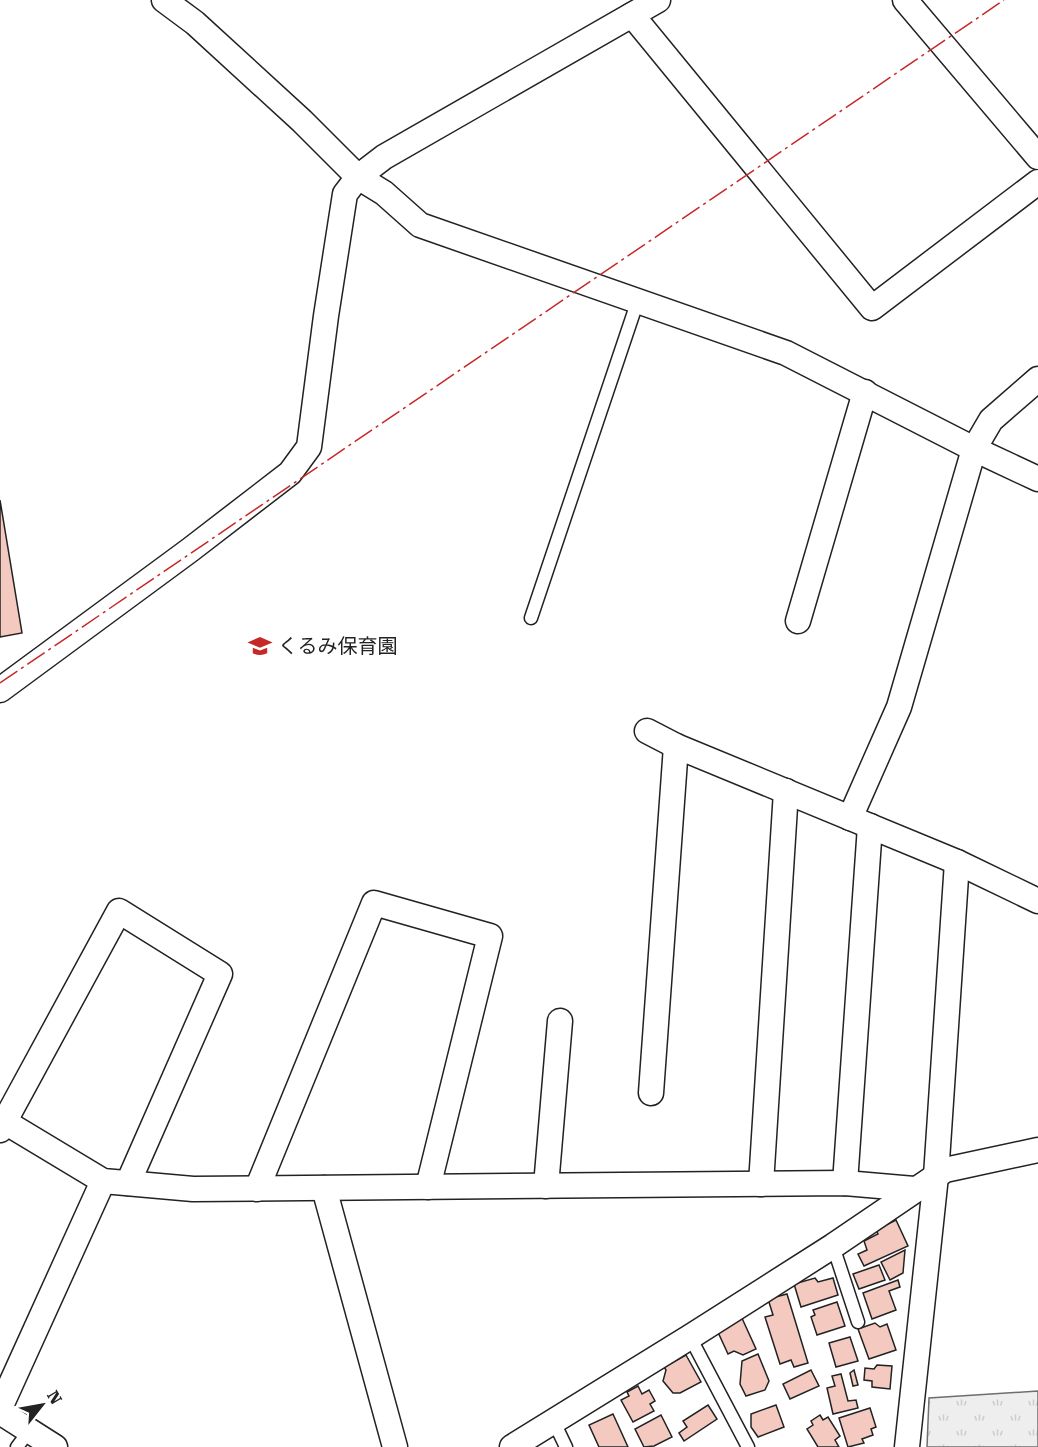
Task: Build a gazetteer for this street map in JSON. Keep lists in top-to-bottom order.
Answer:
{
  "places": {
    "school or university": ["くるみ保育園"]
  },
  "north": "top right"
}
